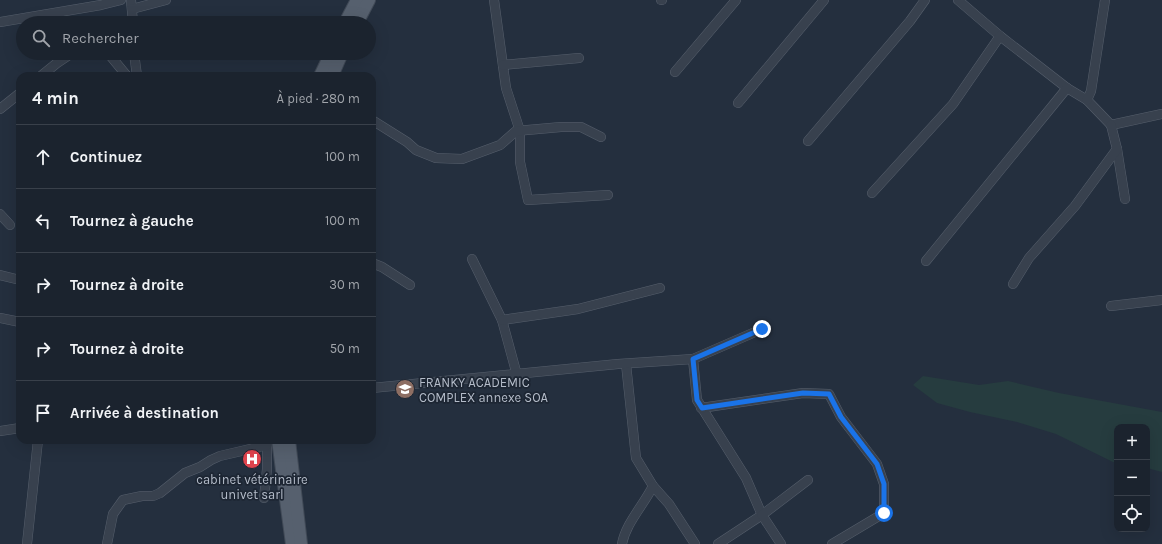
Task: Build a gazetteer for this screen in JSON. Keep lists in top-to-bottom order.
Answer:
{
  "places": {
    "school or university": ["FRANKY ACADEMIC COMPLEX annexe SOA"],
    "hospital": ["cabinet vétérinaire univet sarl"]
  },
  "page": {
    "search": "Rechercher",
    "heading": ["4 min", "À pied · 280 m"],
    "list": [
      ["Continuez", "100 m"],
      ["Tournez à gauche", "100 m"],
      ["Tournez à droite", "30 m"],
      ["Tournez à droite", "50 m"],
      "Arrivée à destination"
    ],
    "map_buttons": ["+", "−"]
  }
}
